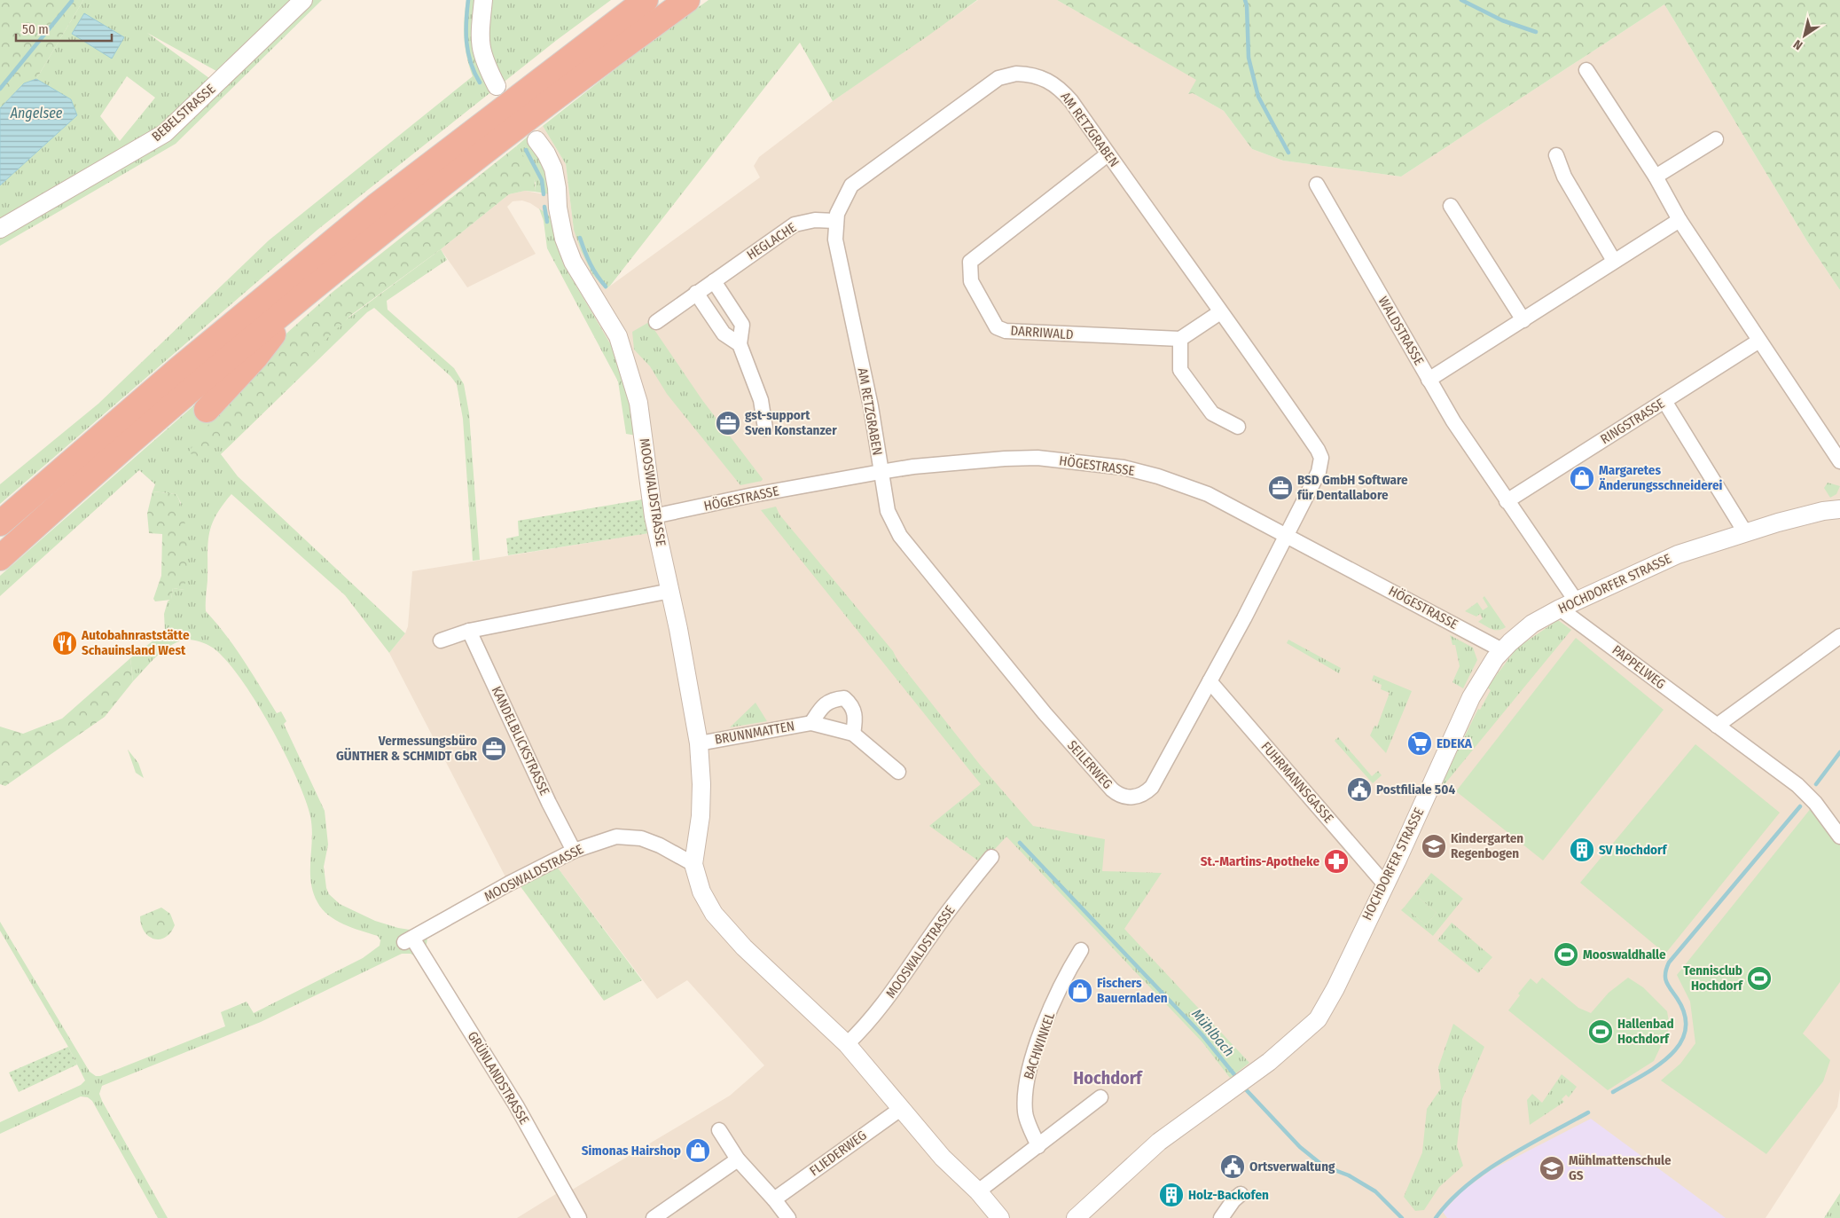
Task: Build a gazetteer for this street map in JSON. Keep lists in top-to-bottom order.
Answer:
{
  "streets": {
    "street": [
      "BEBELSTRASSE",
      "AM RETZGRABEN",
      "HEGLACHE",
      "WALDSTRASSE",
      "DARRIWALD",
      "RINGSTRASSE",
      "HÖGESTRASSE",
      "MOOSWALDSTRASSE",
      "HOCHDORFER STRASSE",
      "PAPPELWEG",
      "BRUNNMATTEN",
      "KANDELBLICKSTRASSE",
      "SEILERWEG",
      "FUHRMANNSGASSE",
      "BACHWINKEL",
      "GRÜNLANDSTRASSE",
      "FLIEDERWEG"
    ]
  },
  "crossings": [
    ["AM RETZGRABEN", "HEGLACHE"],
    ["AM RETZGRABEN", "DARRIWALD"],
    ["AM RETZGRABEN", "HÖGESTRASSE"],
    ["AM RETZGRABEN", "SEILERWEG"],
    ["HÖGESTRASSE", "MOOSWALDSTRASSE"],
    ["HÖGESTRASSE", "HOCHDORFER STRASSE"],
    ["HÖGESTRASSE", "SEILERWEG"],
    ["MOOSWALDSTRASSE", "BRUNNMATTEN"],
    ["MOOSWALDSTRASSE", "KANDELBLICKSTRASSE"],
    ["MOOSWALDSTRASSE", "GRÜNLANDSTRASSE"],
    ["MOOSWALDSTRASSE", "FLIEDERWEG"],
    ["HOCHDORFER STRASSE", "PAPPELWEG"],
    ["HOCHDORFER STRASSE", "FUHRMANNSGASSE"],
    ["SEILERWEG", "FUHRMANNSGASSE"]
  ],
  "districts": ["Hochdorf"],
  "water": ["Angelsee", "Mühlbach"],
  "places": {
    "office": ["gst-support Sven Konstanzer", "BSD GmbH Software für Dentallabore", "Vermessungsbüro GÜNTHER & SCHMIDT GbR"],
    "shop": ["Margaretes Änderungsschneiderei", "Fischers Bauernladen", "Simonas Hairshop"],
    "restaurant": ["Autobahnraststätte Schauinsland West"],
    "supermarket": ["EDEKA"],
    "public building": ["Postfiliale 504", "Ortsverwaltung"],
    "school or university": ["Kindergarten Regenbogen", "Mühlmattenschule GS"],
    "building": ["SV Hochdorf", "Holz-Backofen"],
    "pharmacy": ["St.-Martins-Apotheke"],
    "sports": ["Mooswaldhalle", "Tennisclub Hochdorf", "Hallenbad Hochdorf"]
  },
  "scale_bar": "50 m",
  "north": "bottom left"
}
